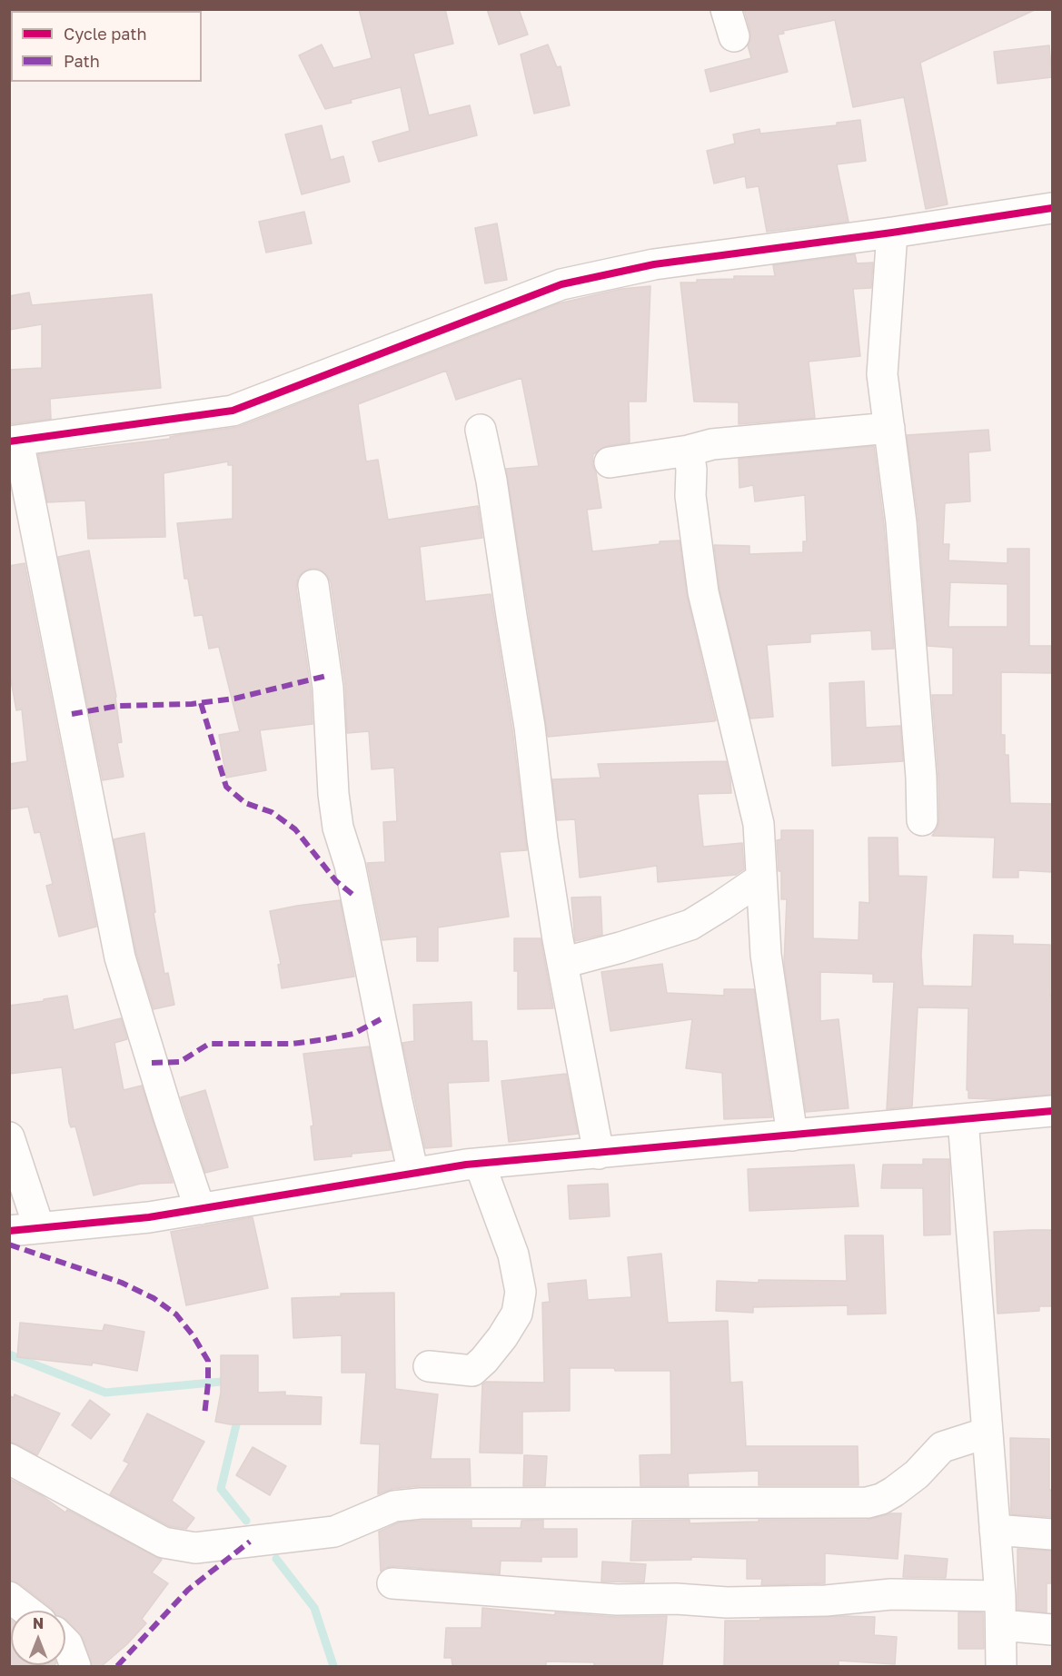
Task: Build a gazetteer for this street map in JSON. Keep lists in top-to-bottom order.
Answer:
{
  "legend": ["Cycle path", "Path"],
  "north": "top"
}
